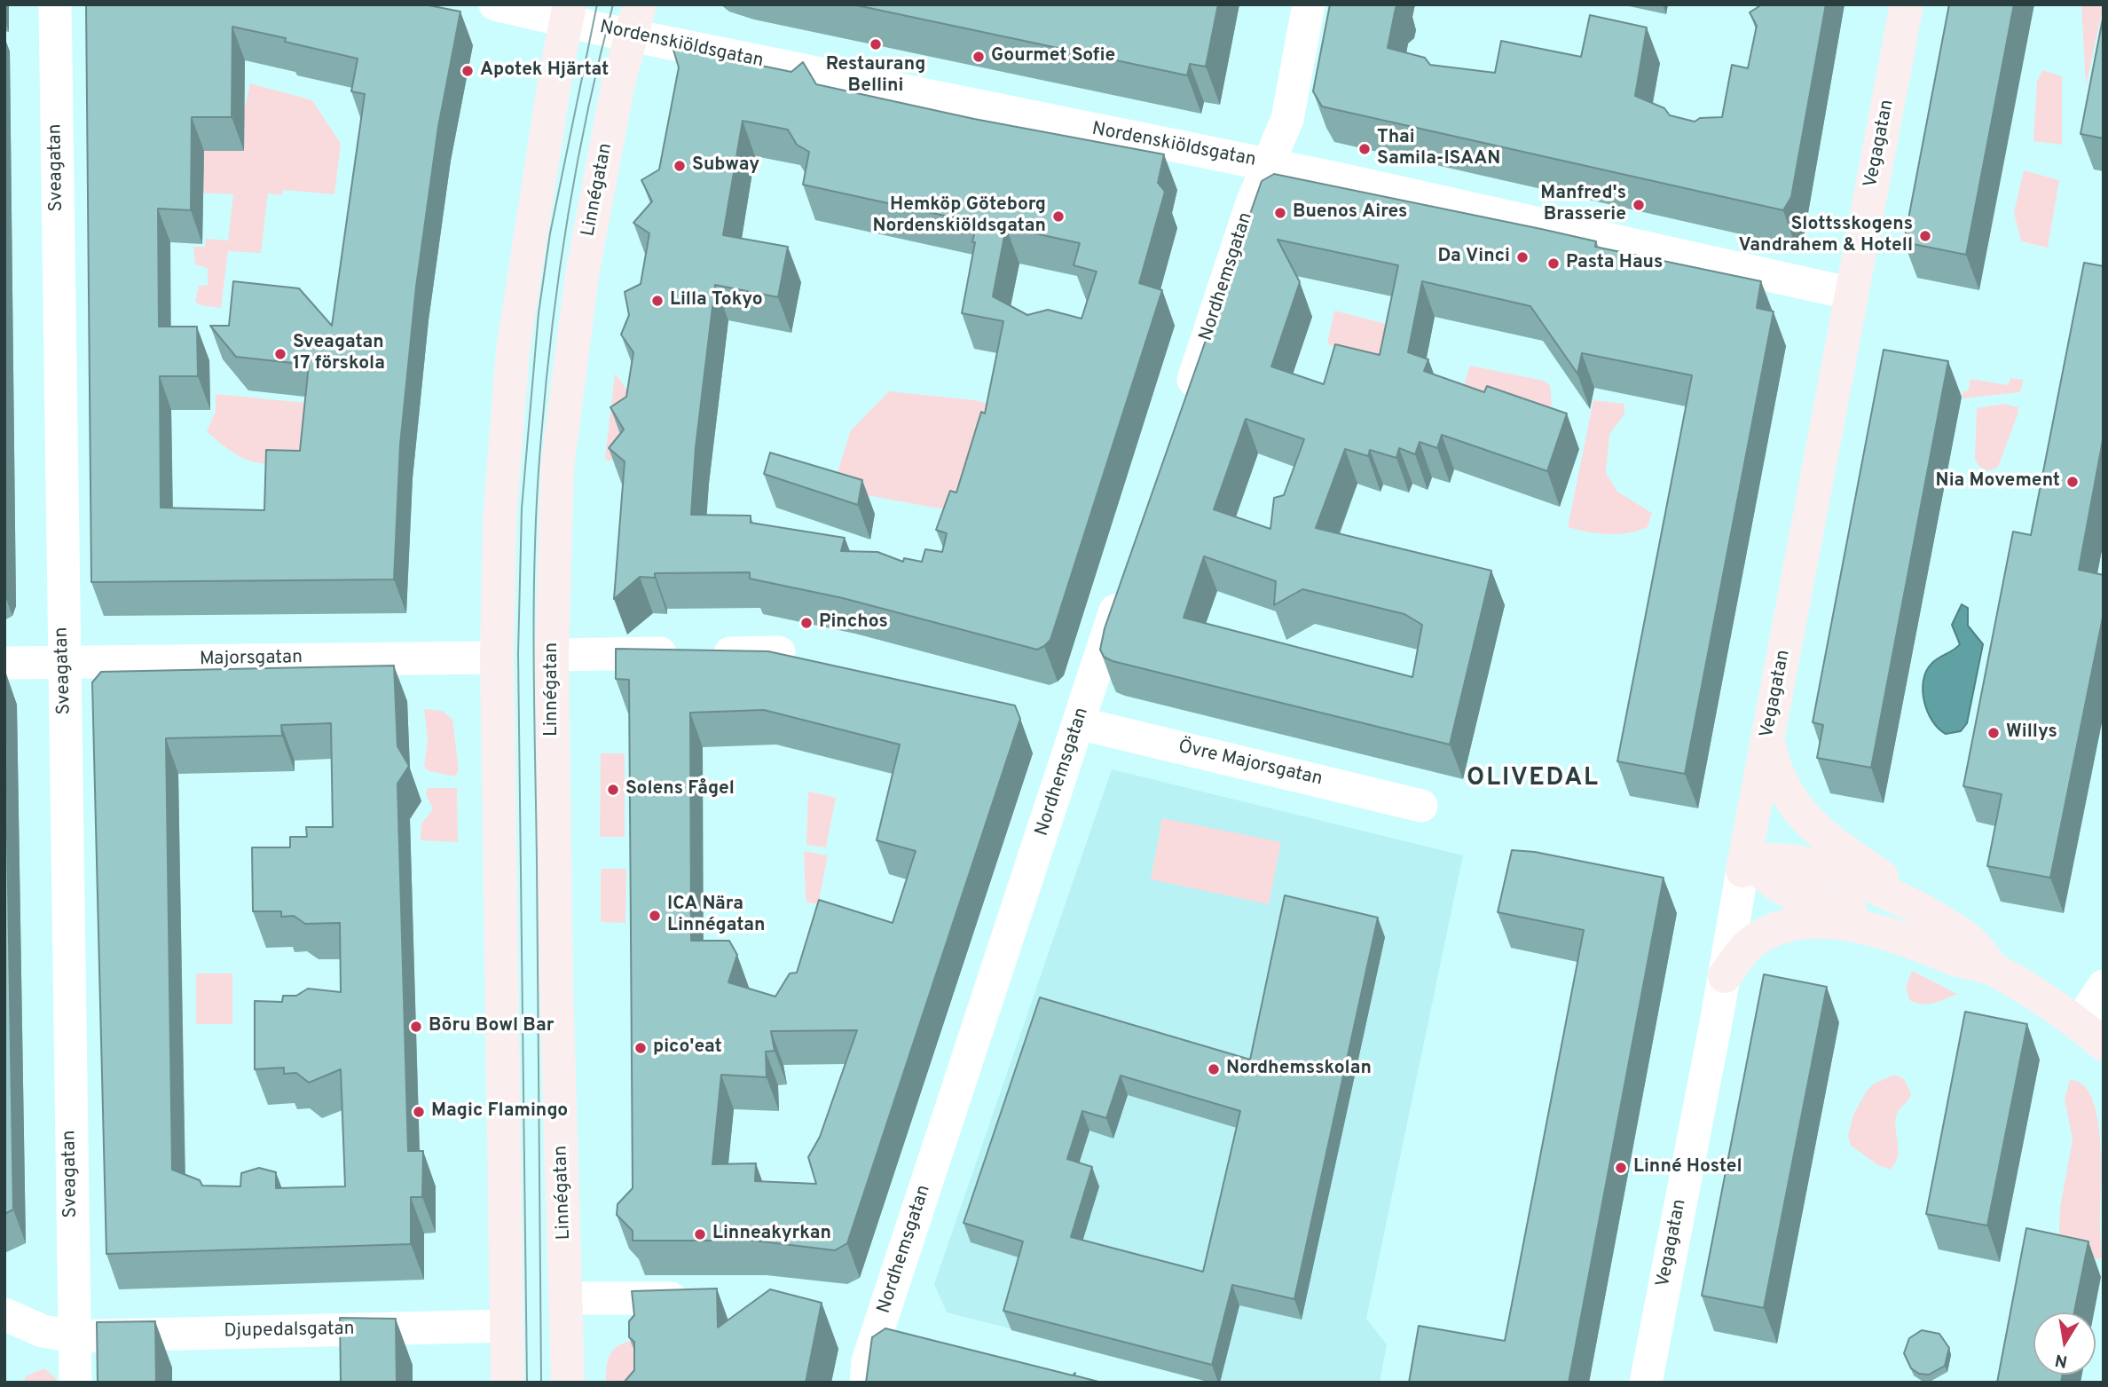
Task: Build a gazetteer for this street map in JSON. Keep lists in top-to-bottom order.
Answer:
{
  "streets": {
    "street": [
      "Nordenskiöldsgatan",
      "Vegagatan",
      "Sveagatan",
      "Linnégatan",
      "Nordhemsgatan",
      "Majorsgatan",
      "Övre Majorsgatan",
      "Djupedalsgatan"
    ]
  },
  "crossings": [
    ["Nordenskiöldsgatan", "Vegagatan"],
    ["Nordenskiöldsgatan", "Linnégatan"],
    ["Nordenskiöldsgatan", "Nordhemsgatan"],
    ["Sveagatan", "Majorsgatan"],
    ["Sveagatan", "Djupedalsgatan"],
    ["Nordhemsgatan", "Övre Majorsgatan"]
  ],
  "districts": ["OLIVEDAL"],
  "places": [
    "Restaurang Bellini",
    "Gourmet Sofie",
    "Apotek Hjärtat",
    "Thai Samila-ISAAN",
    "Subway",
    "Manfred's Brasserie",
    "Buenos Aires",
    "Hemköp Göteborg Nordenskiöldsgatan",
    "Slottsskogens Vandrahem & Hotell",
    "Da Vinci",
    "Pasta Haus",
    "Lilla Tokyo",
    "Sveagatan 17 förskola",
    "Nia Movement",
    "Pinchos",
    "Willys",
    "Solens Fågel",
    "ICA Nära Linnégatan",
    "Bōru Bowl Bar",
    "pico'eat",
    "Nordhemsskolan",
    "Magic Flamingo",
    "Linné Hostel",
    "Linneakyrkan"
  ],
  "north": "bottom"
}
